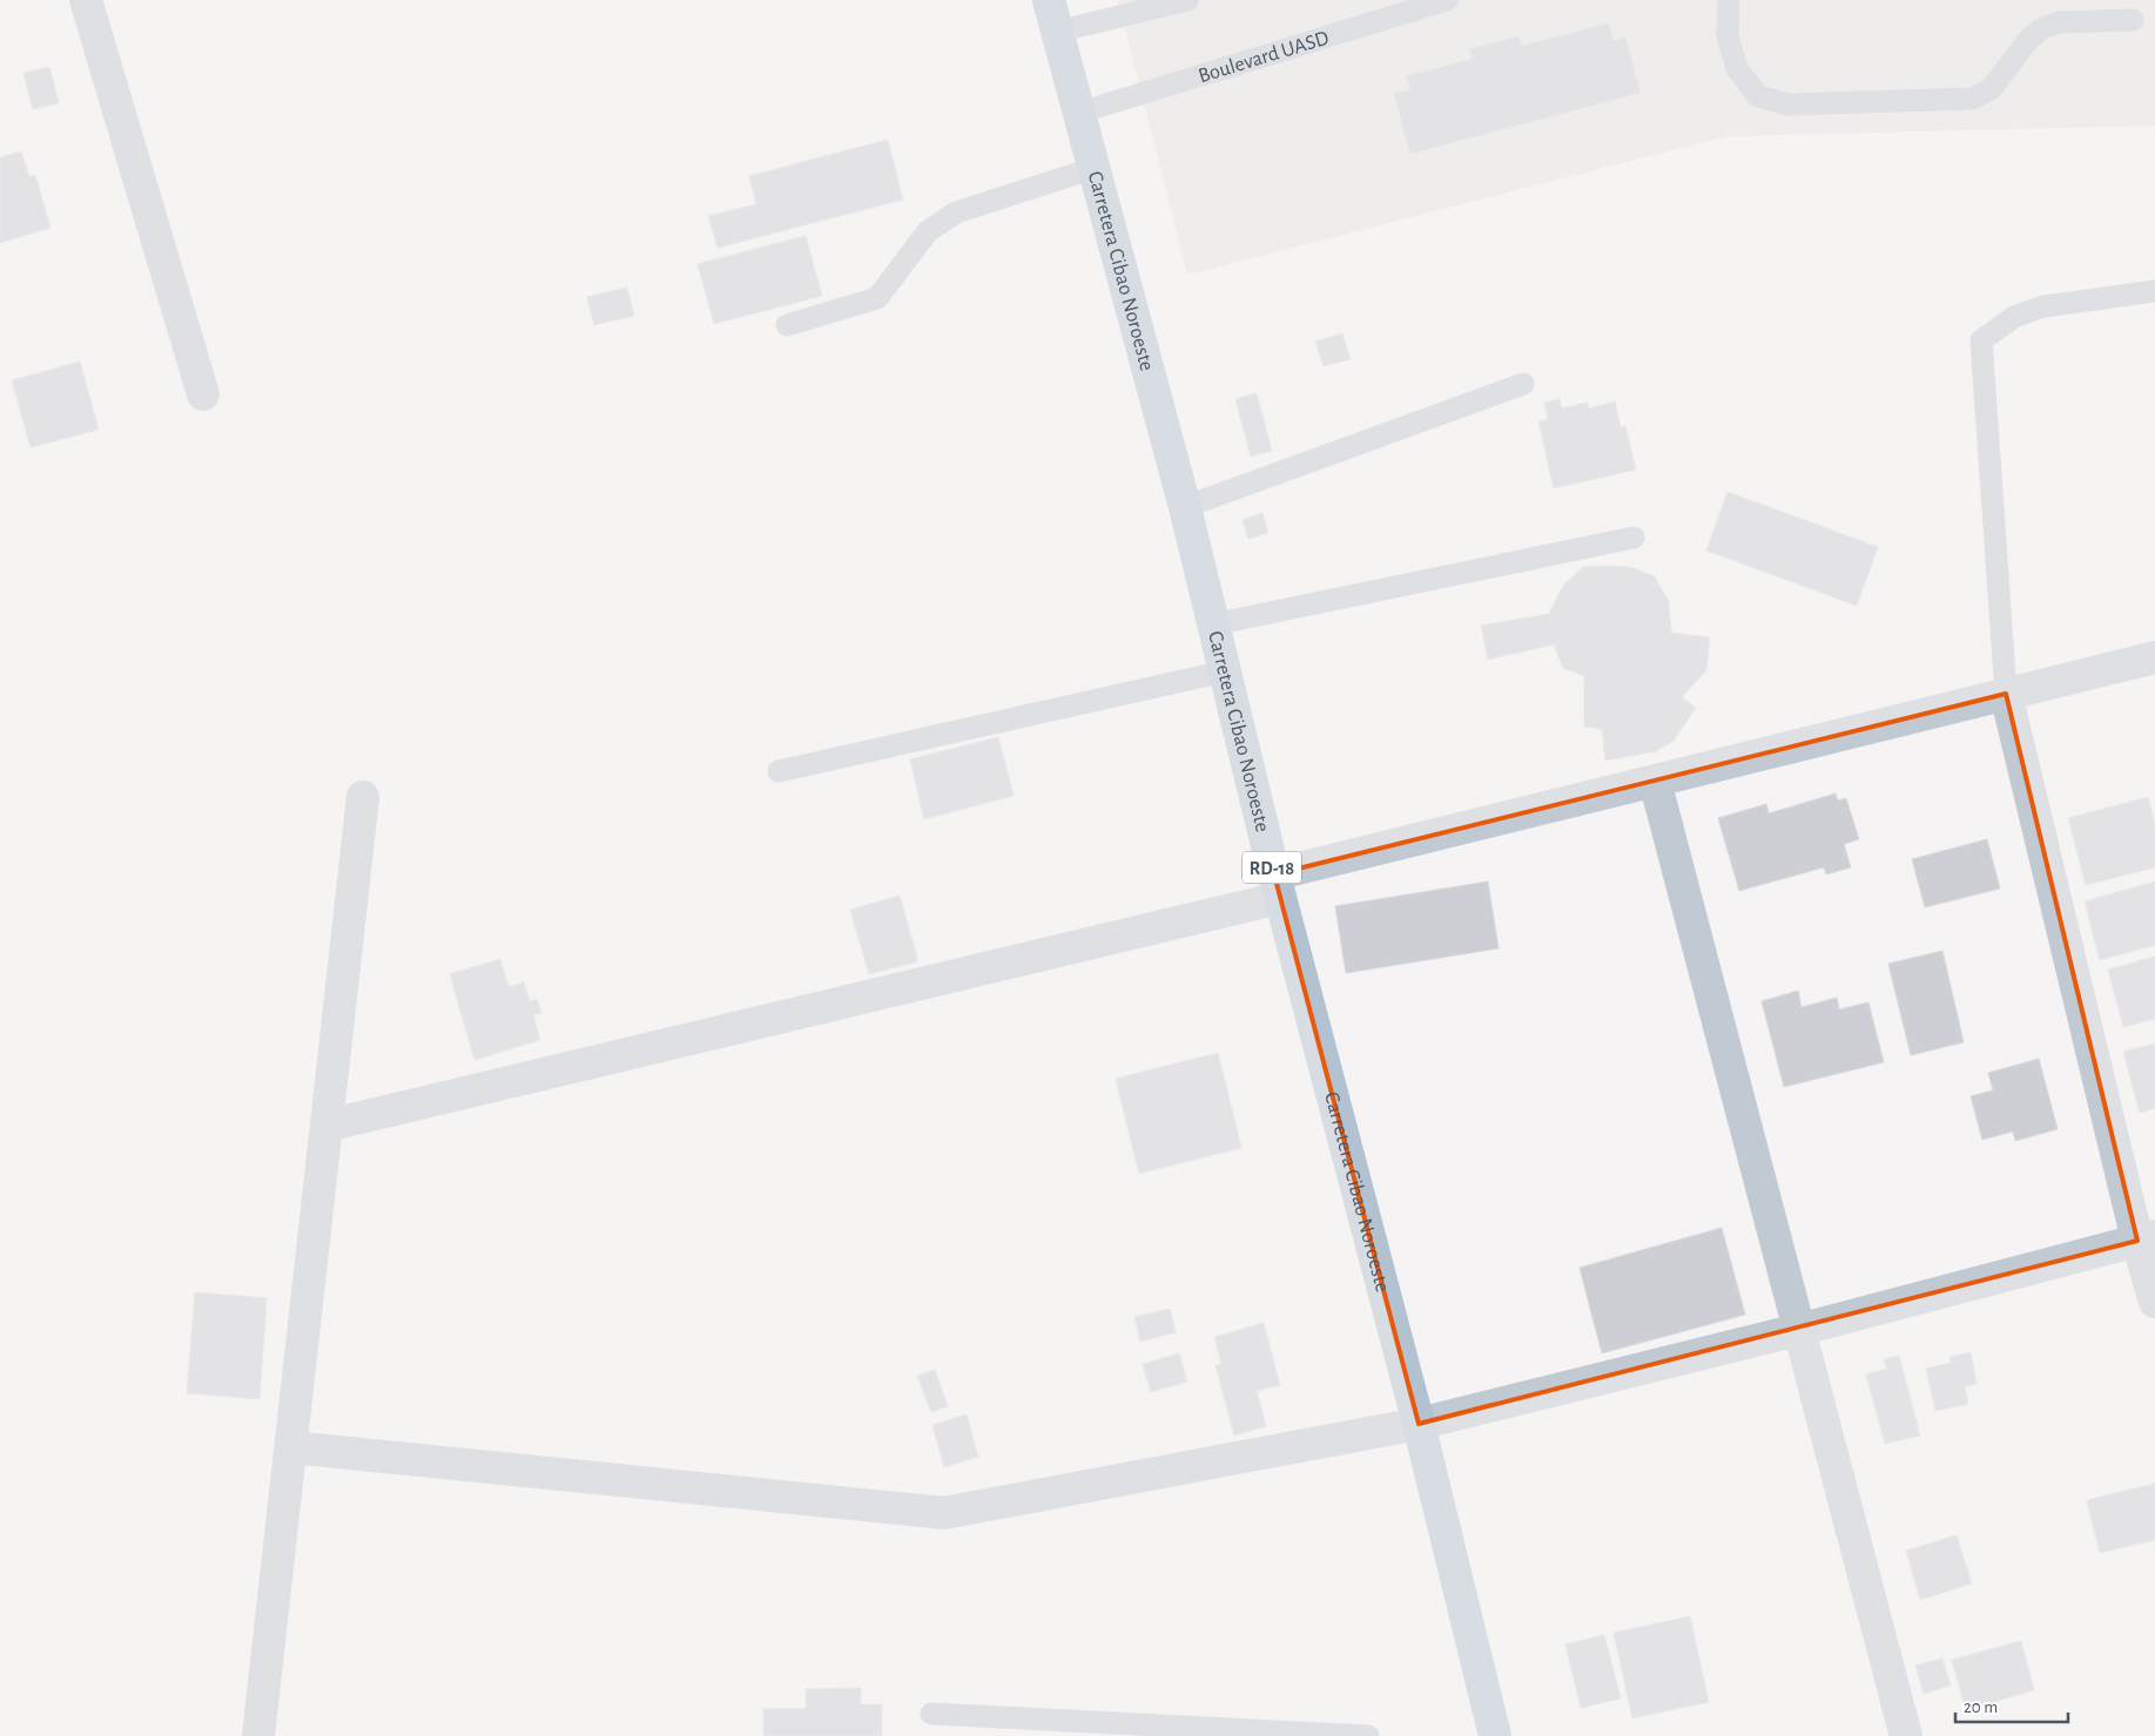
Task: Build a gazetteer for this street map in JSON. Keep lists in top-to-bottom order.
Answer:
{
  "streets": {
    "main road": ["Carretera Cibao Noroeste", "RD-18"],
    "lane": ["Boulevard UASD"]
  },
  "crossings": [
    ["Boulevard UASD", "Carretera Cibao Noroeste"]
  ],
  "scale_bar": "20 m"
}
